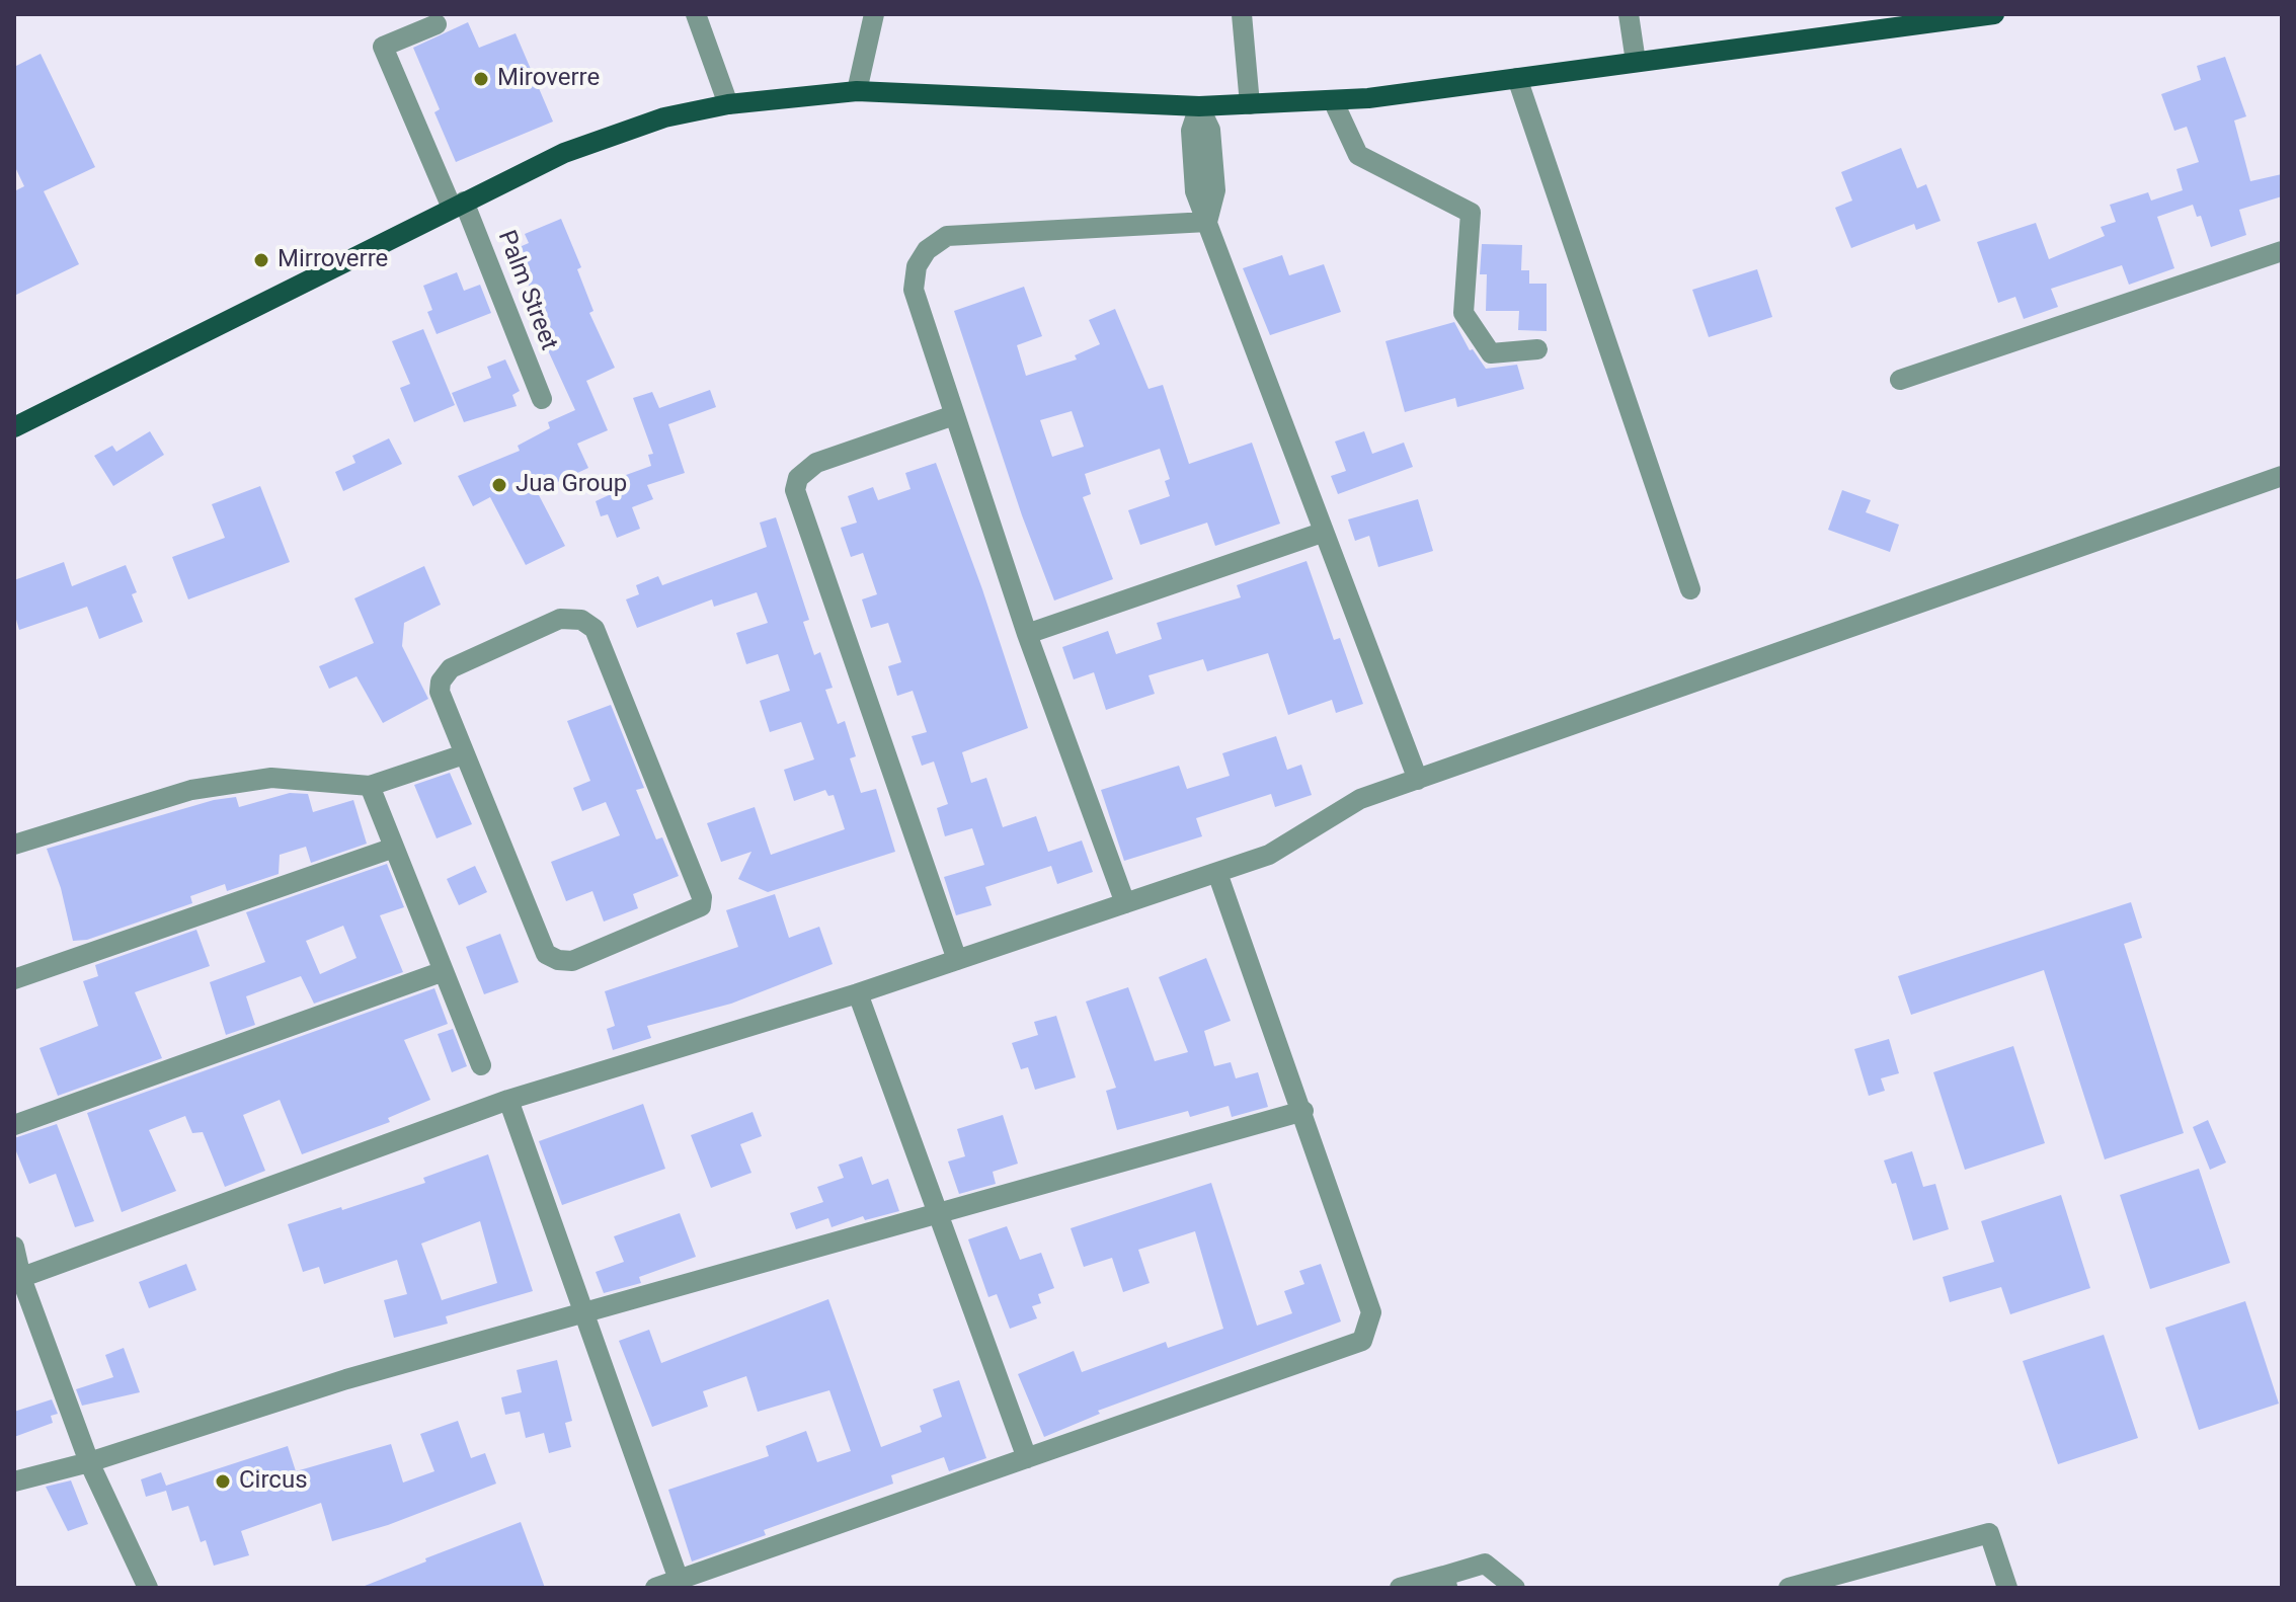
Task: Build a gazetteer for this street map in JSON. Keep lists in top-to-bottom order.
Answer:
{
  "streets": {
    "street": ["Palm Street"]
  },
  "places": [
    "Miroverre",
    "Mirroverre",
    "Jua Group",
    "Circus"
  ]
}
